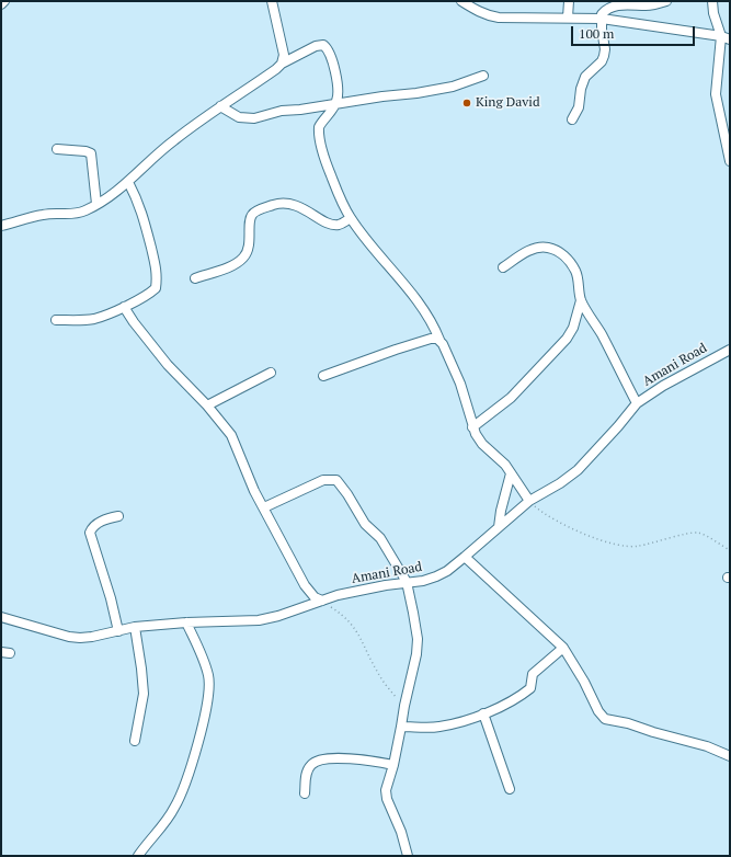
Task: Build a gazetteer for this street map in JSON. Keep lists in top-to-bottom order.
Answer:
{
  "streets": {
    "street": ["Amani Road"]
  },
  "places": ["King David"],
  "scale_bar": "100 m"
}
